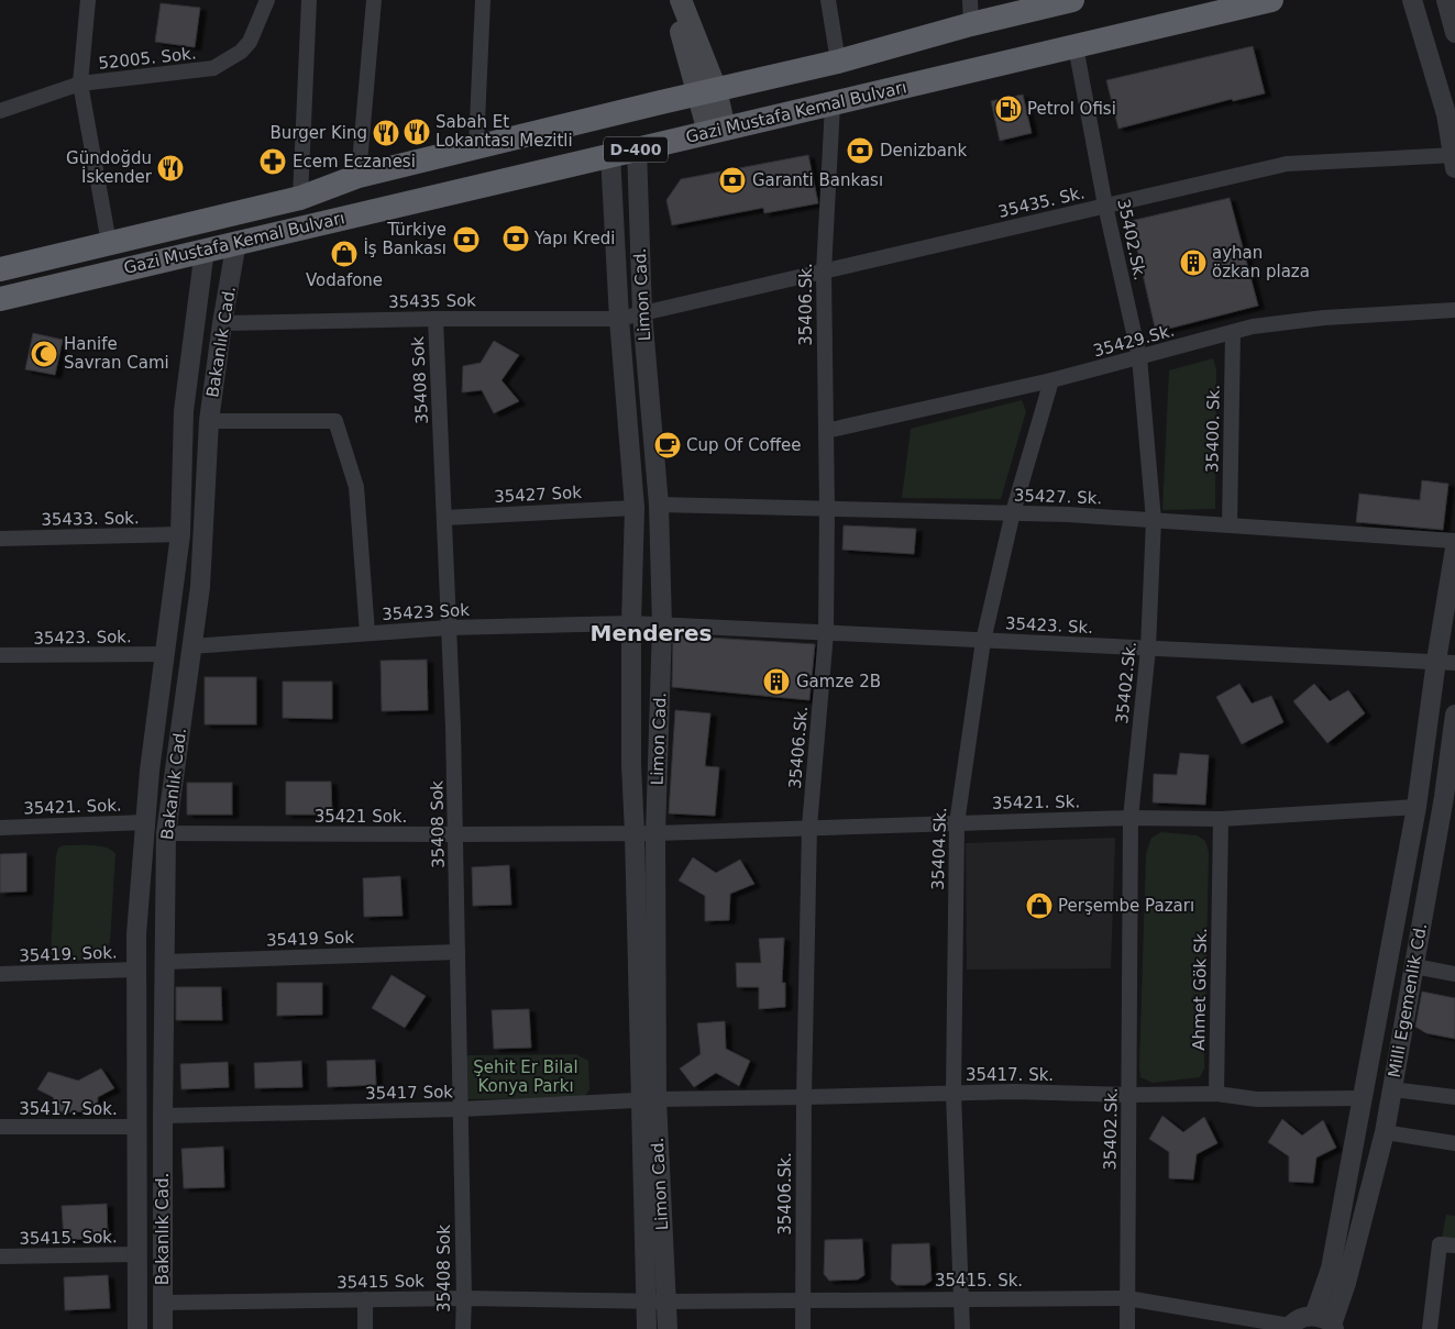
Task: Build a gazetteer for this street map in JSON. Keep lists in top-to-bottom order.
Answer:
{
  "streets": {
    "highway": ["Gazi Mustafa Kemal Bulvarı", "D-400"],
    "street": [
      "52005. Sok.",
      "35435. Sk.",
      "35402.Sk.",
      "Limon Cad.",
      "35435 Sok",
      "35406.Sk.",
      "35429.Sk.",
      "Bakanlık Cad.",
      "35408 Sok",
      "35400. Sk.",
      "35427 Sok",
      "35427. Sk.",
      "35433. Sok.",
      "35423 Sok",
      "35423. Sk.",
      "35423. Sok.",
      "35421. Sk.",
      "35421. Sok.",
      "35421 Sok.",
      "35404.Sk.",
      "35419 Sok",
      "35419. Sok.",
      "Ahmet Gök Sk.",
      "Milli Egemenlik Cd.",
      "35417. Sk.",
      "35417 Sok",
      "35417. Sok.",
      "35415. Sok.",
      "35415. Sk.",
      "35415 Sok"
    ]
  },
  "crossings": [
    ["Gazi Mustafa Kemal Bulvarı", "35402.Sk."],
    ["Gazi Mustafa Kemal Bulvarı", "Limon Cad."],
    ["Gazi Mustafa Kemal Bulvarı", "35406.Sk."],
    ["Gazi Mustafa Kemal Bulvarı", "Bakanlık Cad."],
    ["35435. Sk.", "35402.Sk."],
    ["35435. Sk.", "Limon Cad."],
    ["35435. Sk.", "35435 Sok"],
    ["35435. Sk.", "35406.Sk."],
    ["35402.Sk.", "35429.Sk."],
    ["35402.Sk.", "35427. Sk."],
    ["35402.Sk.", "35423. Sk."],
    ["35402.Sk.", "35421. Sk."],
    ["35402.Sk.", "35417. Sk."],
    ["35402.Sk.", "35415. Sk."],
    ["Limon Cad.", "35435 Sok"],
    ["Limon Cad.", "35427 Sok"],
    ["Limon Cad.", "35427. Sk."],
    ["Limon Cad.", "35423 Sok"],
    ["Limon Cad.", "35423. Sk."],
    ["Limon Cad.", "35421. Sk."],
    ["Limon Cad.", "35421 Sok."],
    ["Limon Cad.", "35417. Sk."],
    ["Limon Cad.", "35417 Sok"],
    ["Limon Cad.", "35415. Sk."],
    ["Limon Cad.", "35415 Sok"],
    ["35435 Sok", "Bakanlık Cad."],
    ["35435 Sok", "35408 Sok"],
    ["35406.Sk.", "35429.Sk."],
    ["35406.Sk.", "35427. Sk."],
    ["35406.Sk.", "35423. Sk."],
    ["35406.Sk.", "35421. Sk."],
    ["35406.Sk.", "35417. Sk."],
    ["35406.Sk.", "35415. Sk."],
    ["35429.Sk.", "35400. Sk."],
    ["35429.Sk.", "35404.Sk."],
    ["Bakanlık Cad.", "35433. Sok."],
    ["Bakanlık Cad.", "35423 Sok"],
    ["Bakanlık Cad.", "35423. Sok."],
    ["Bakanlık Cad.", "35421. Sok."],
    ["Bakanlık Cad.", "35421 Sok."],
    ["Bakanlık Cad.", "35419 Sok"],
    ["Bakanlık Cad.", "35419. Sok."],
    ["Bakanlık Cad.", "35417 Sok"],
    ["Bakanlık Cad.", "35417. Sok."],
    ["Bakanlık Cad.", "35415. Sok."],
    ["Bakanlık Cad.", "35415 Sok"],
    ["35408 Sok", "35427 Sok"],
    ["35408 Sok", "35423 Sok"],
    ["35408 Sok", "35421 Sok."],
    ["35408 Sok", "35419 Sok"],
    ["35408 Sok", "35417 Sok"],
    ["35408 Sok", "35415 Sok"],
    ["35400. Sk.", "35427. Sk."],
    ["35427. Sk.", "35404.Sk."],
    ["35423 Sok", "35423. Sk."],
    ["35423. Sk.", "35404.Sk."],
    ["35421. Sk.", "35421 Sok."],
    ["35421. Sk.", "35404.Sk."],
    ["35421. Sk.", "Ahmet Gök Sk."],
    ["35404.Sk.", "35417. Sk."],
    ["35404.Sk.", "35415. Sk."],
    ["Ahmet Gök Sk.", "35417. Sk."],
    ["35417. Sk.", "35417 Sok"],
    ["35415. Sk.", "35415 Sok"]
  ],
  "districts": ["Menderes"],
  "parks": ["Şehit Er Bilal Konya Parkı"],
  "places": {
    "fuel station": ["Petrol Ofisi"],
    "restaurant": ["Sabah Et Lokantası Mezitli", "Burger King", "Gündoğdu İskender"],
    "bank": [
      "Denizbank",
      "Garanti Bankası",
      "Yapı Kredi",
      "Türkiye İş Bankası"
    ],
    "pharmacy": ["Ecem Eczanesi"],
    "shop": ["Vodafone", "Perşembe Pazarı"],
    "building": ["ayhan özkan plaza", "Gamze 2B"],
    "mosque": ["Hanife Savran Cami"],
    "cafe": ["Cup Of Coffee"]
  }
}
